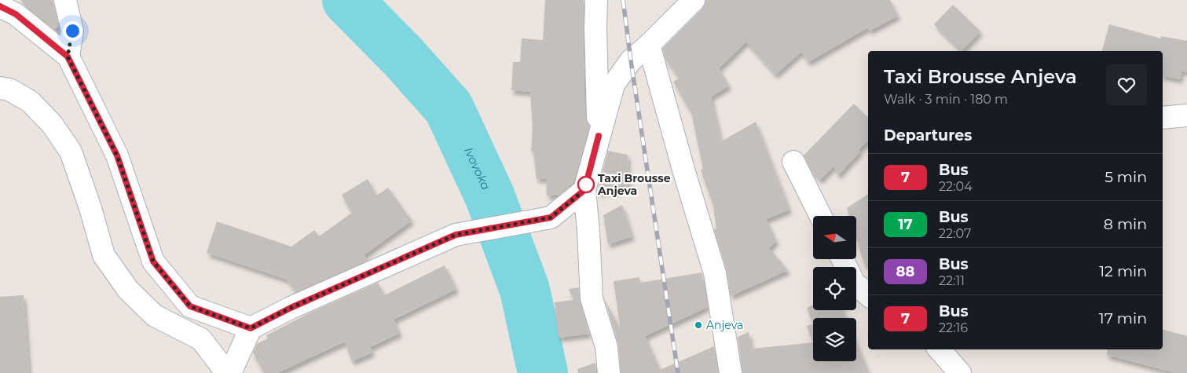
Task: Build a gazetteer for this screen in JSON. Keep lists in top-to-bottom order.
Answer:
{
  "water": ["Ivovoka"],
  "places": ["Taxi Brousse Anjeva", "Anjeva"],
  "lines": ["bus line 7"],
  "north": "left",
  "page": {
    "heading": [
      ["Taxi Brousse Anjeva", "Walk · 3 min · 180 m"],
      "Departures"
    ],
    "list": [
      {
        "mark": "7",
        "name": "Bus",
        "note": "22:04",
        "value": "5 min"
      },
      {
        "mark": "17",
        "name": "Bus",
        "note": "22:07",
        "value": "8 min"
      },
      {
        "mark": "88",
        "name": "Bus",
        "note": "22:11",
        "value": "12 min"
      },
      {
        "mark": "7",
        "name": "Bus",
        "note": "22:16",
        "value": "17 min"
      }
    ]
  }
}
